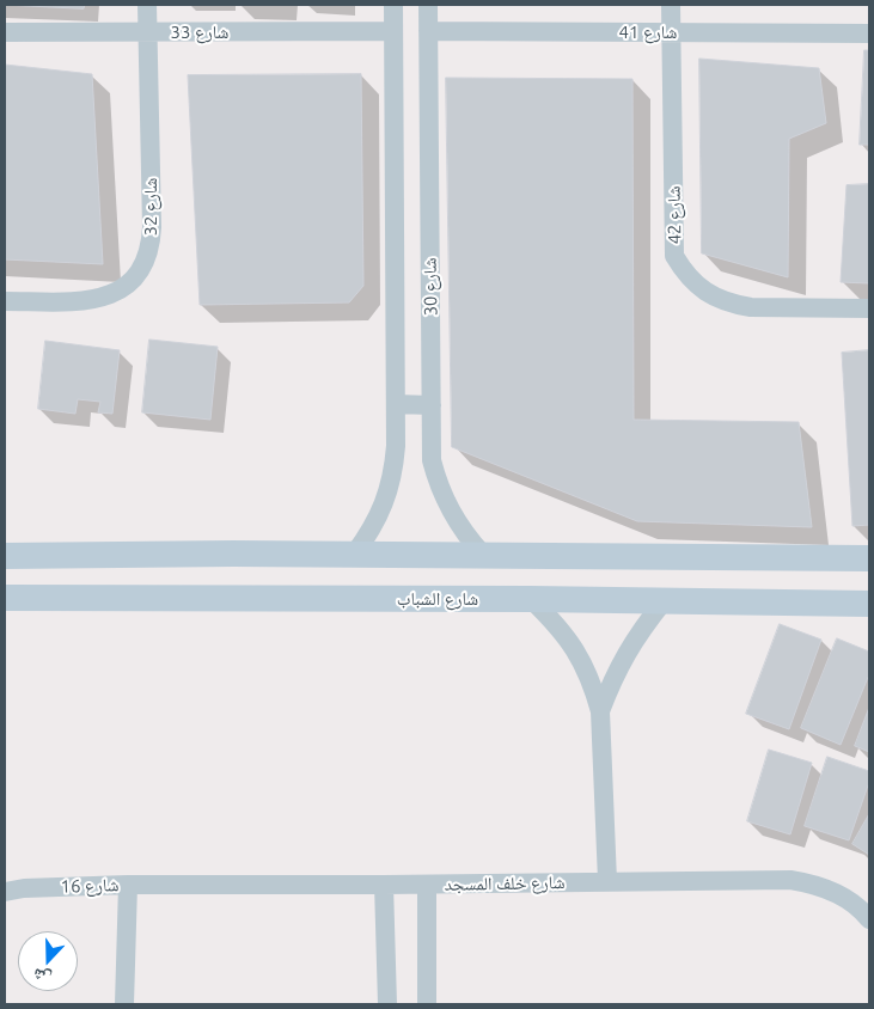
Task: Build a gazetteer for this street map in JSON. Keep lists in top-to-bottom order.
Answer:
{
  "streets": {
    "street": [
      "شارع 33",
      "شارع 41",
      "شارع 32",
      "شارع 42",
      "شارع 30",
      "شارع الشباب",
      "شارع خلف المسجد",
      "شارع 16"
    ]
  },
  "crossings": [
    ["شارع 33", "شارع 32"],
    ["شارع 33", "شارع 30"],
    ["شارع 41", "شارع 42"],
    ["شارع 41", "شارع 30"],
    ["شارع خلف المسجد", "شارع 16"]
  ],
  "north": "bottom"
}
